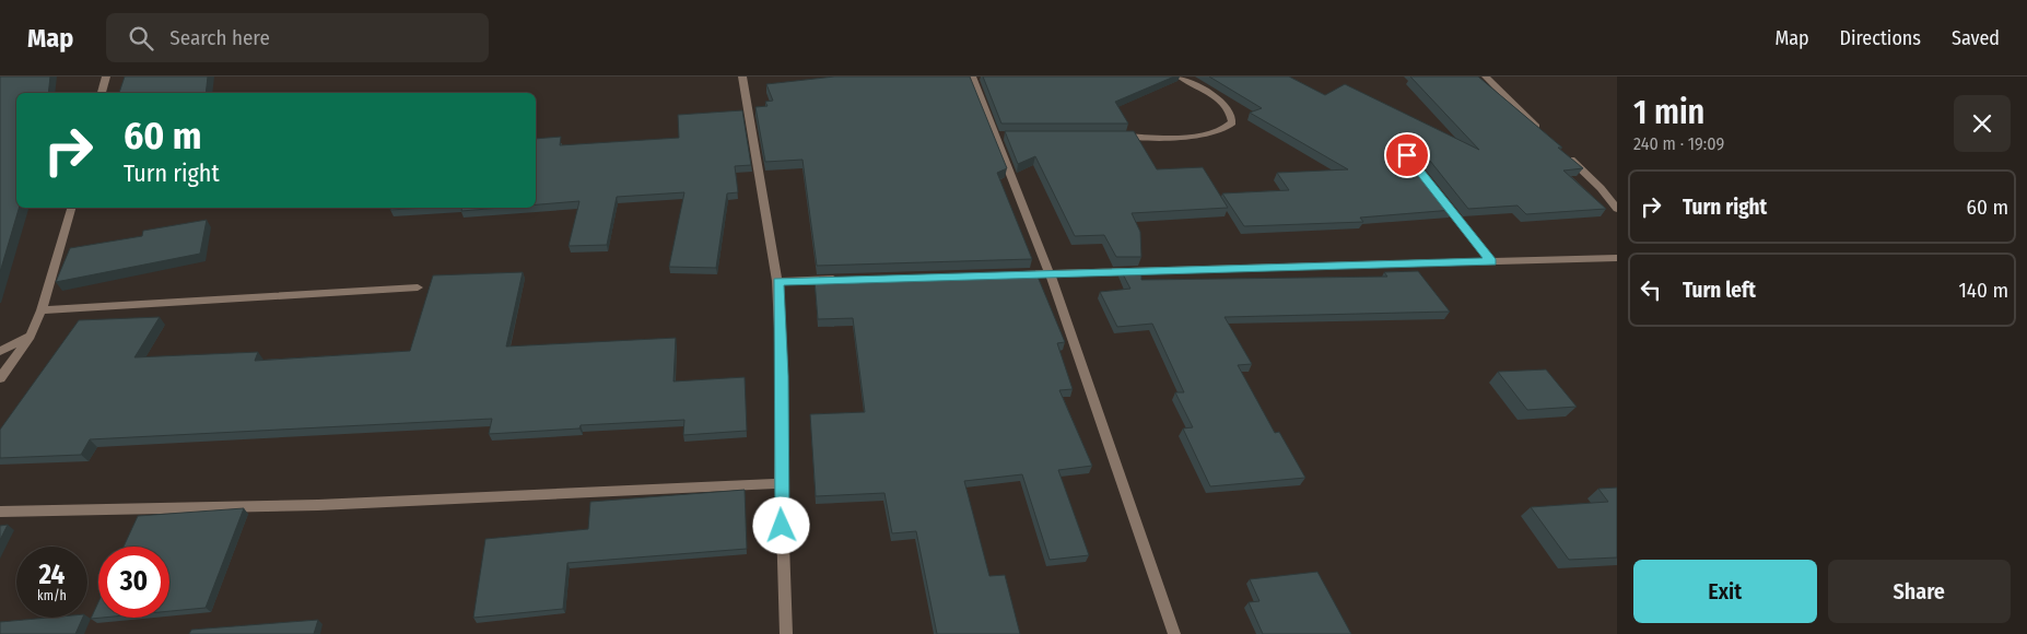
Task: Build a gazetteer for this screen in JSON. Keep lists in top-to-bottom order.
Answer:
{
  "page": {
    "header": "Map",
    "search": "Search here",
    "nav": ["Map", "Directions", "Saved"],
    "heading": ["1 min", "240 m · 19:09"],
    "turn": ["60 m", "Turn right"],
    "list": [
      {
        "name": "Turn right",
        "value": "60 m"
      },
      {
        "name": "Turn left",
        "value": "140 m"
      }
    ],
    "speed": "24 km/h",
    "limit": "30",
    "buttons": ["Exit", "Share"]
  }
}
